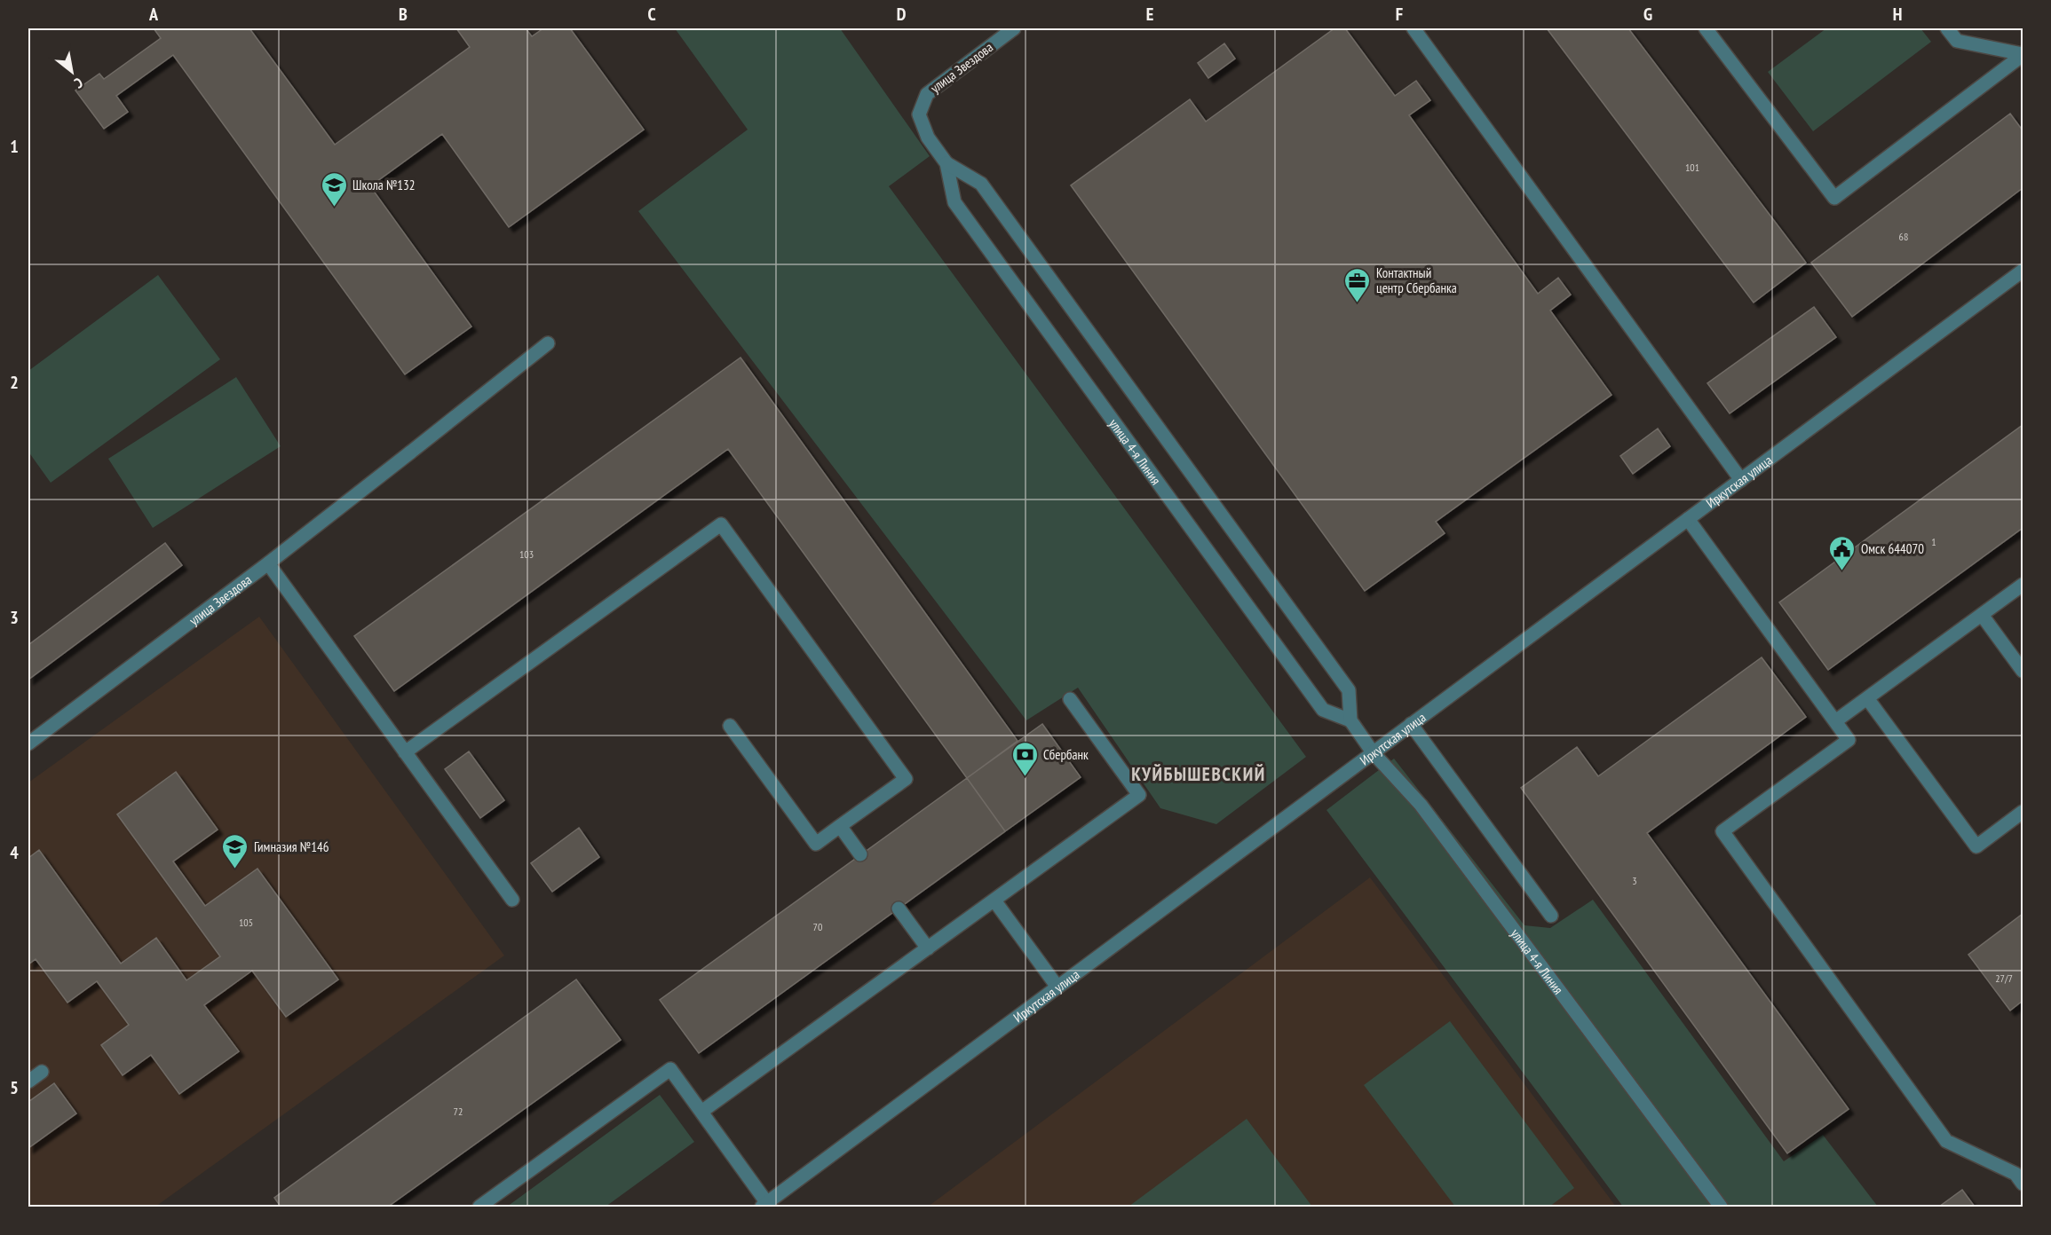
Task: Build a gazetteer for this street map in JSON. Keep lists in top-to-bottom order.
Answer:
{
  "streets": {
    "street": ["улица Звездова", "улица 4-я Линия", "Иркутская улица"]
  },
  "crossings": [
    ["улица Звездова", "улица 4-я Линия"],
    ["улица 4-я Линия", "Иркутская улица"]
  ],
  "districts": ["КУЙБЫШЕВСКИЙ"],
  "places": {
    "school or university": ["Школа №132", "Гимназия №146"],
    "office": ["Контактный центр Сбербанка"],
    "public building": ["Омск 644070"],
    "bank": ["Сбербанк"]
  },
  "house_numbers": [
    "101",
    "68",
    "1",
    "103",
    "3",
    "105",
    "70",
    "27/7",
    "72"
  ],
  "north": "bottom right",
  "grid": {
    "columns": [
      "A",
      "B",
      "C",
      "D",
      "E",
      "F",
      "G",
      "H"
    ],
    "rows": [
      "1",
      "2",
      "3",
      "4",
      "5"
    ]
  }
}
